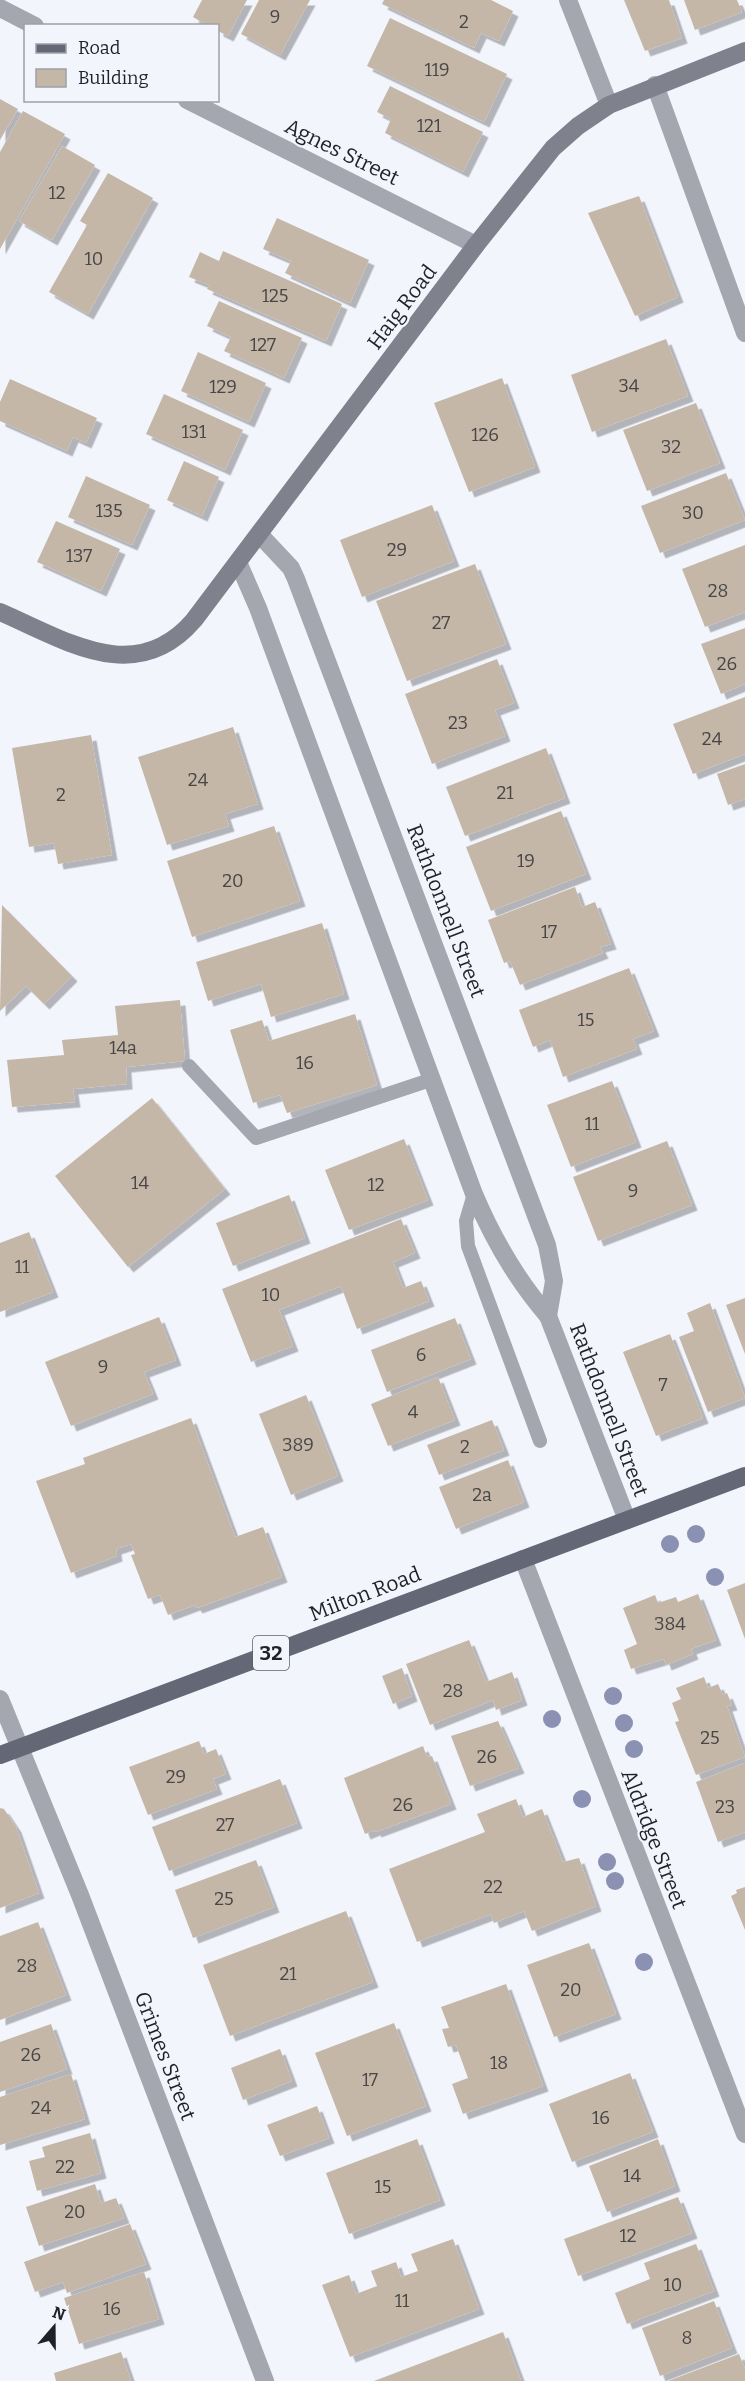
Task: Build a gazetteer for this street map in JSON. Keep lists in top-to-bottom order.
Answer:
{
  "streets": {
    "main road": ["Milton Road", "32"],
    "street": [
      "Agnes Street",
      "Haig Road",
      "Rathdonnell Street",
      "Aldridge Street",
      "Grimes Street"
    ]
  },
  "crossings": [
    ["Agnes Street", "Haig Road"],
    ["Haig Road", "Rathdonnell Street"],
    ["Rathdonnell Street", "Milton Road"],
    ["Milton Road", "Aldridge Street"],
    ["Milton Road", "Grimes Street"]
  ],
  "house_numbers": [
    "9",
    "2",
    "119",
    "121",
    "12",
    "10",
    "125",
    "127",
    "34",
    "129",
    "131",
    "126",
    "32",
    "135",
    "30",
    "29",
    "137",
    "28",
    "27",
    "26",
    "23",
    "24",
    "24",
    "21",
    "2",
    "19",
    "20",
    "17",
    "15",
    "14a",
    "16",
    "11",
    "14",
    "12",
    "9",
    "11",
    "10",
    "6",
    "9",
    "7",
    "4",
    "389",
    "2",
    "2a",
    "384",
    "28",
    "25",
    "26",
    "29",
    "26",
    "23",
    "27",
    "22",
    "25",
    "28",
    "21",
    "20",
    "26",
    "18",
    "17",
    "24",
    "16",
    "22",
    "14",
    "15",
    "20",
    "12",
    "10",
    "11",
    "16",
    "8"
  ],
  "legend": ["Road", "Building"],
  "north": "top"
}
